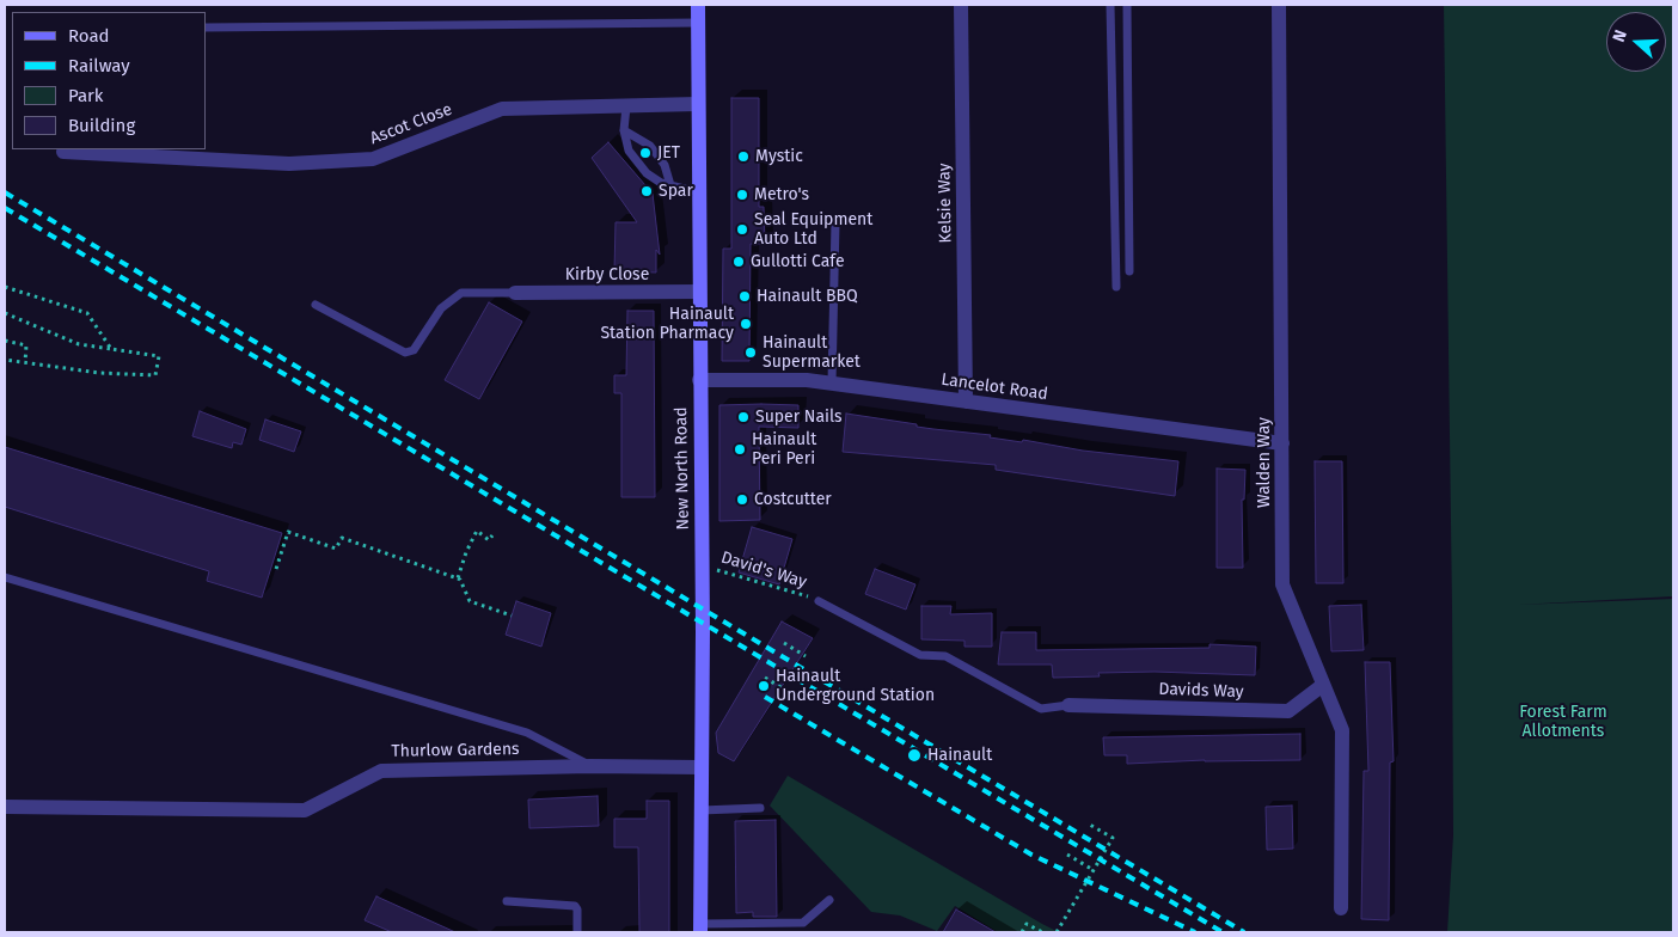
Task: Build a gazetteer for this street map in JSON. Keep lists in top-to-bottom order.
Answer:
{
  "streets": {
    "street": [
      "Ascot Close",
      "Kelsie Way",
      "Kirby Close",
      "Lancelot Road",
      "Walden Way",
      "New North Road",
      "Davids Way",
      "Thurlow Gardens"
    ],
    "path": ["David's Way"]
  },
  "crossings": [
    ["Ascot Close", "New North Road"],
    ["Kelsie Way", "Lancelot Road"],
    ["Kirby Close", "New North Road"],
    ["Lancelot Road", "Walden Way"],
    ["Lancelot Road", "New North Road"],
    ["Walden Way", "Davids Way"],
    ["New North Road", "David's Way"],
    ["New North Road", "Thurlow Gardens"]
  ],
  "parks": ["Forest Farm Allotments"],
  "places": [
    "JET",
    "Mystic",
    "Spar",
    "Metro's",
    "Seal Equipment Auto Ltd",
    "Gullotti Cafe",
    "Hainault BBQ",
    "Hainault Station Pharmacy",
    "Hainault Supermarket",
    "Super Nails",
    "Hainault Peri Peri",
    "Costcutter",
    "Hainault Underground Station",
    "Hainault"
  ],
  "legend": [
    "Road",
    "Railway",
    "Park",
    "Building"
  ],
  "north": "left"
}
